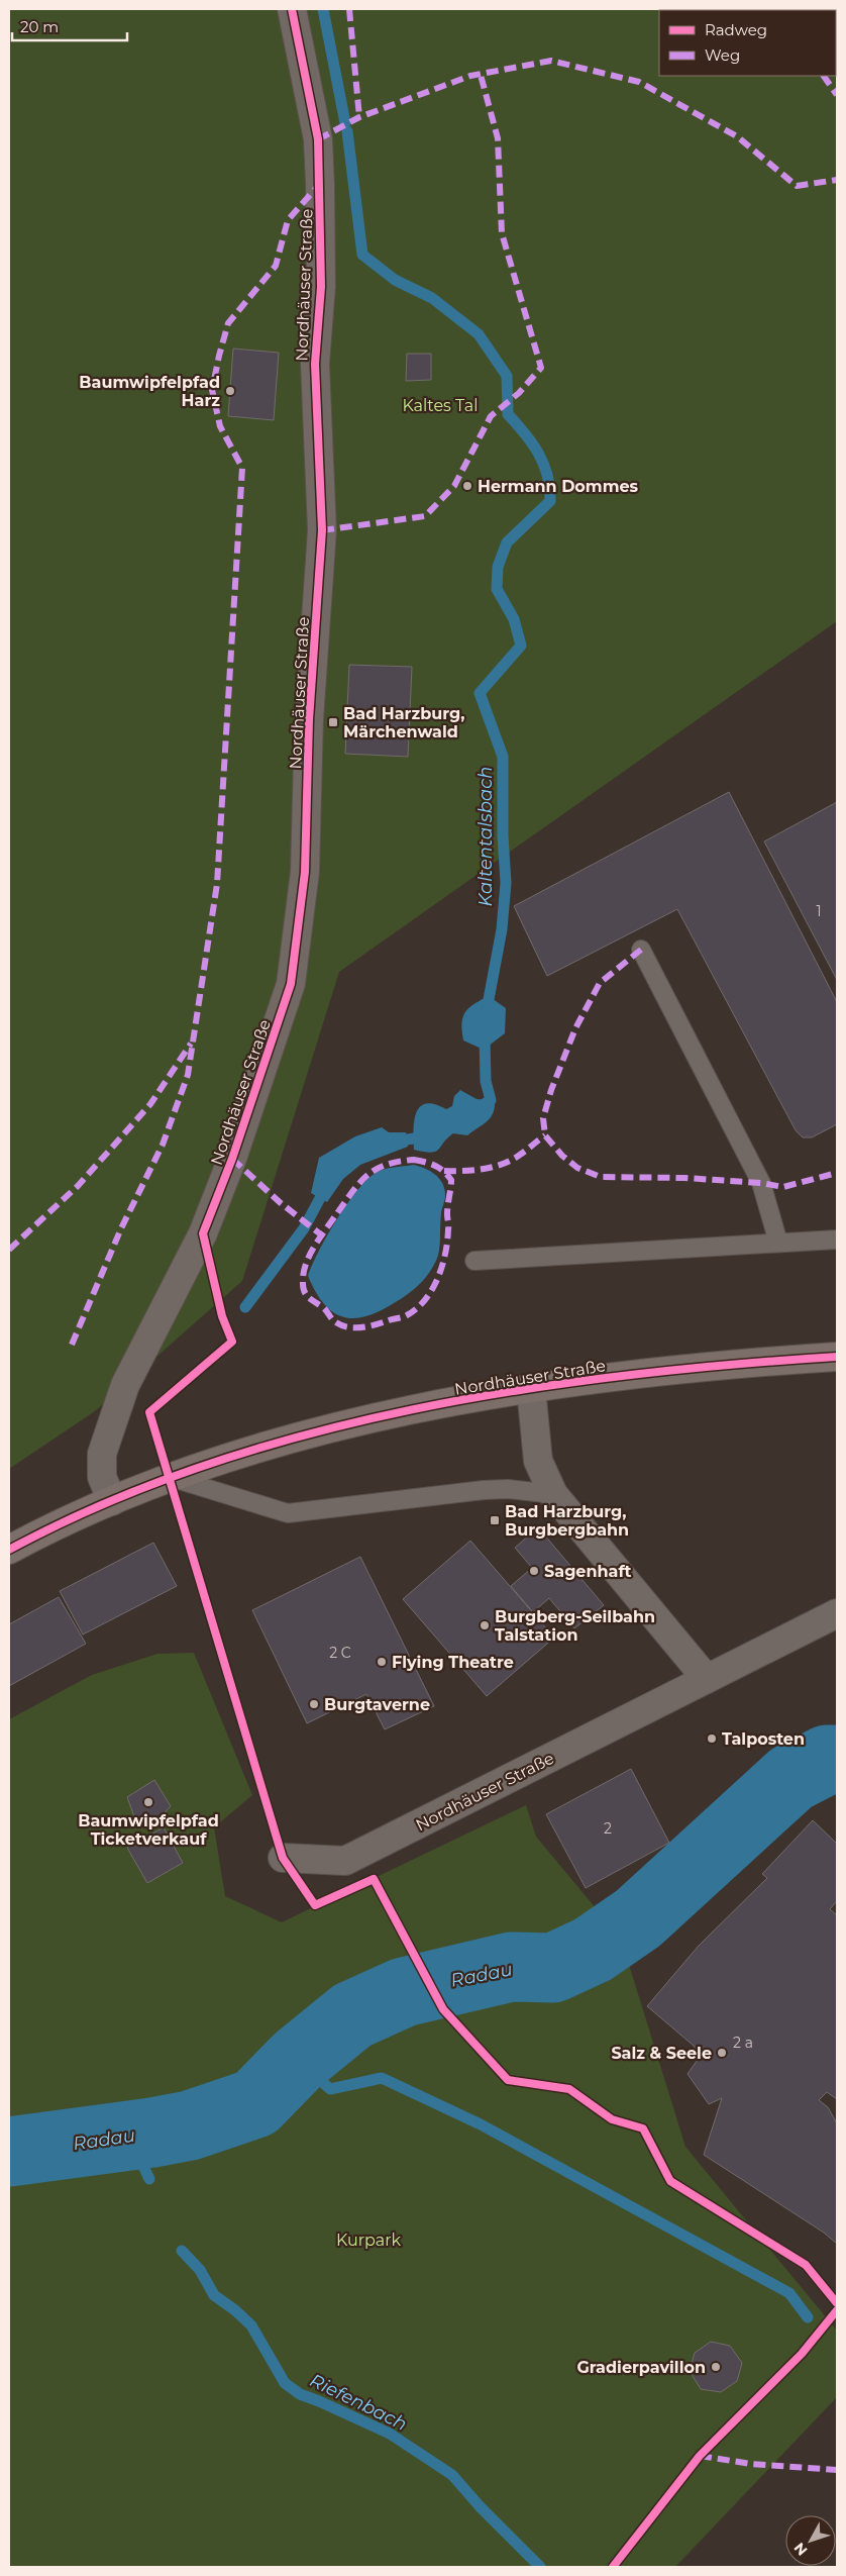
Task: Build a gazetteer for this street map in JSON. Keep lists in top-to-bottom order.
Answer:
{
  "streets": {
    "main road": ["Nordhäuser Straße"]
  },
  "water": ["Kaltentalsbach", "Radau", "Riefenbach"],
  "parks": ["Kaltes Tal", "Kurpark"],
  "places": {
    "other": [
      "Baumwipfelpfad Harz",
      "Hermann Dommes",
      "Sagenhaft",
      "Burgberg-Seilbahn Talstation",
      "Flying Theatre",
      "Burgtaverne",
      "Talposten",
      "Baumwipfelpfad Ticketverkauf",
      "Salz & Seele",
      "Gradierpavillon"
    ],
    "transit": ["Bad Harzburg, Märchenwald", "Bad Harzburg, Burgbergbahn"]
  },
  "house_numbers": [
    "1",
    "2 C",
    "2",
    "2 a"
  ],
  "legend": ["Radweg", "Weg"],
  "scale_bar": "20 m",
  "north": "bottom left"
}
